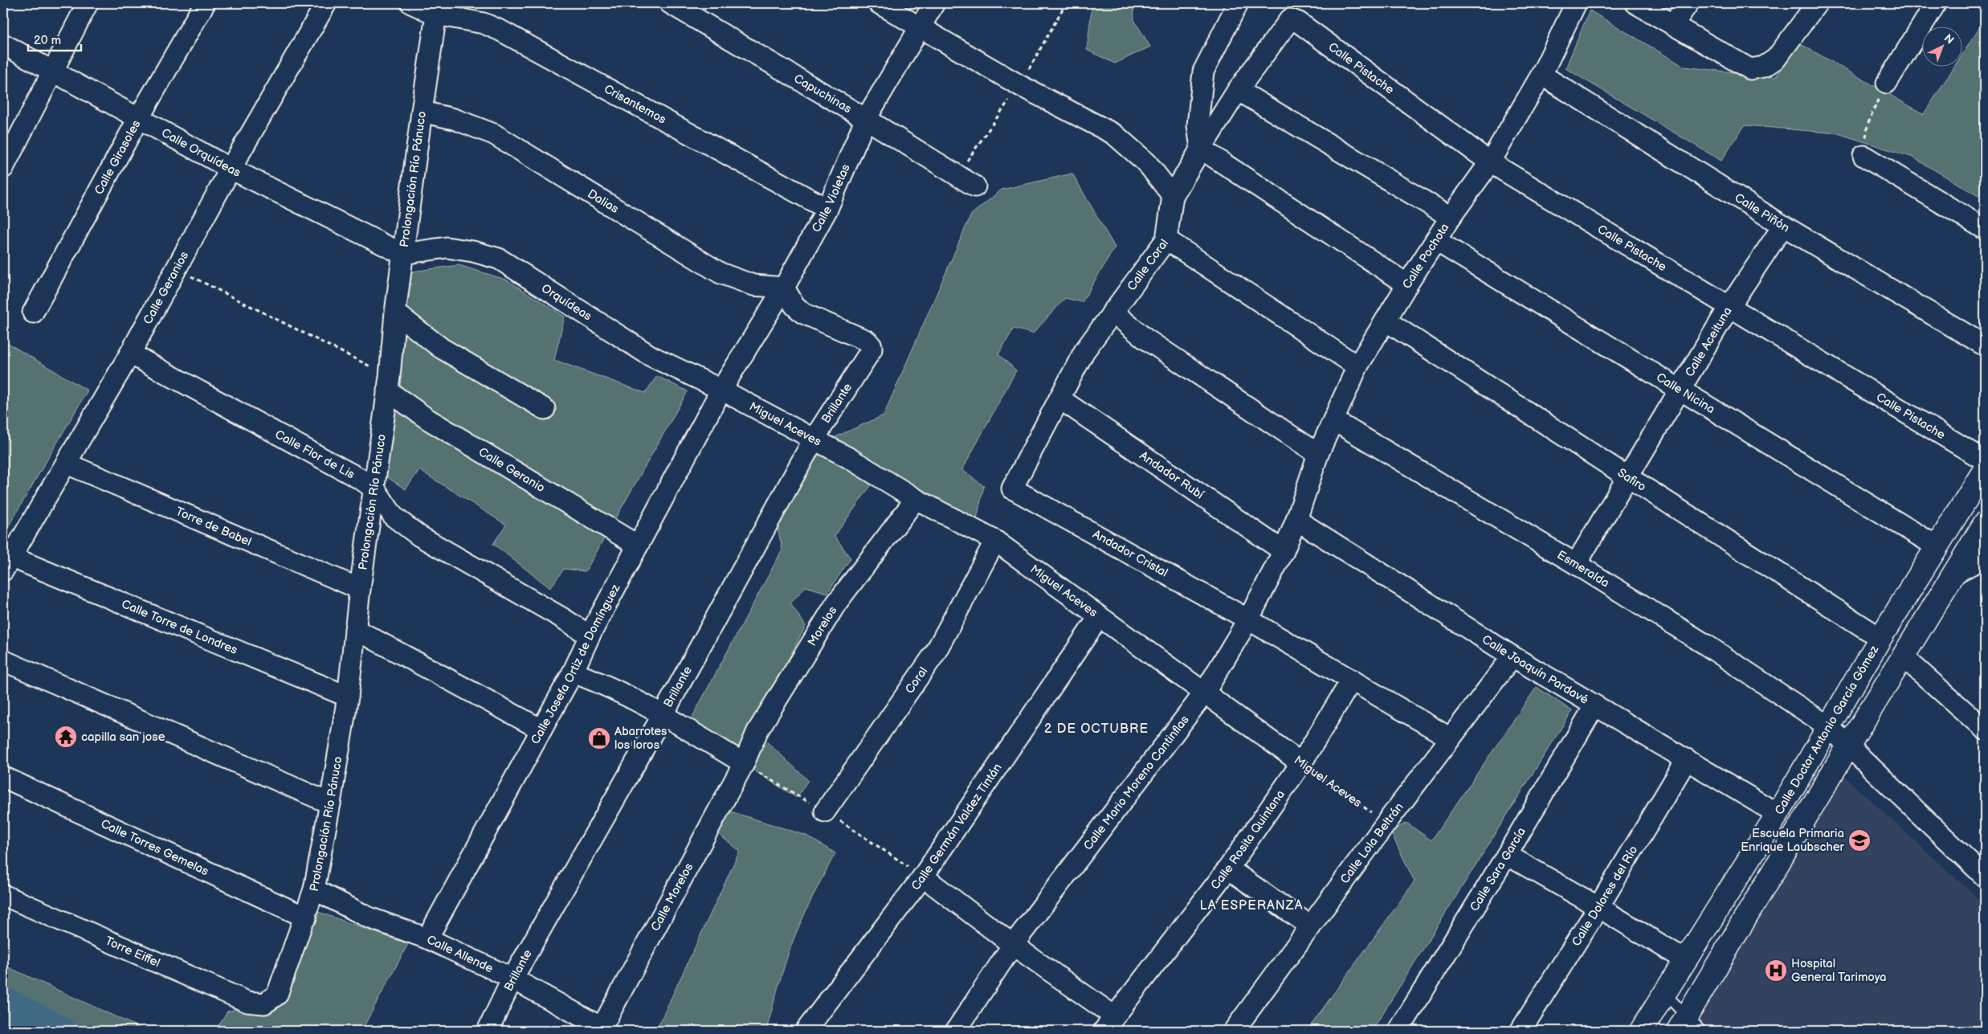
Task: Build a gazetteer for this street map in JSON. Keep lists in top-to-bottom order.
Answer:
{
  "streets": {
    "street": [
      "Calle Pistache",
      "Capuchinas",
      "Crisantemos",
      "Calle Orquídeas",
      "Calle Girasoles",
      "Prolongación Río Pánuco",
      "Calle Violetas",
      "Dalias",
      "Calle Piñón",
      "Calle Pochota",
      "Calle Coral",
      "Calle Geranios",
      "Orquídeas",
      "Calle Aceituna",
      "Calle Nicina",
      "Brillante",
      "Miguel Aceves",
      "Calle Flor de Lis",
      "Calle Geranio",
      "Andador Rubí",
      "Safiro",
      "Torre de Babel",
      "Andador Cristal",
      "Esmeralda",
      "Morelos",
      "Calle Torre de Londres",
      "Calle Josefa Ortiz de Domínguez",
      "Calle Joaquín Pardavé",
      "Coral",
      "Calle Doctor Antonio García Gómez",
      "Calle Mario Moreno Cantinflas",
      "Calle Germán Valdez Tintán",
      "Calle Rosita Quintana",
      "Calle Lola Beltrán",
      "Calle Torres Gemelas",
      "Calle Sara García",
      "Calle Dolores del Río",
      "Calle Morelos",
      "Torre Eiffel",
      "Calle Allende"
    ]
  },
  "crossings": [
    ["Calle Pistache", "Calle Pochota"],
    ["Calle Pistache", "Calle Coral"],
    ["Calle Pistache", "Calle Aceituna"],
    ["Capuchinas", "Calle Violetas"],
    ["Crisantemos", "Prolongación Río Pánuco"],
    ["Crisantemos", "Calle Violetas"],
    ["Calle Orquídeas", "Calle Girasoles"],
    ["Calle Orquídeas", "Prolongación Río Pánuco"],
    ["Calle Orquídeas", "Calle Geranios"],
    ["Calle Orquídeas", "Orquídeas"],
    ["Prolongación Río Pánuco", "Dalias"],
    ["Prolongación Río Pánuco", "Orquídeas"],
    ["Prolongación Río Pánuco", "Calle Flor de Lis"],
    ["Prolongación Río Pánuco", "Calle Geranio"],
    ["Prolongación Río Pánuco", "Torre de Babel"],
    ["Prolongación Río Pánuco", "Calle Torre de Londres"],
    ["Prolongación Río Pánuco", "Calle Torres Gemelas"],
    ["Prolongación Río Pánuco", "Torre Eiffel"],
    ["Prolongación Río Pánuco", "Calle Allende"],
    ["Calle Violetas", "Dalias"],
    ["Calle Violetas", "Orquídeas"],
    ["Calle Violetas", "Brillante"],
    ["Calle Violetas", "Miguel Aceves"],
    ["Calle Violetas", "Calle Josefa Ortiz de Domínguez"],
    ["Dalias", "Brillante"],
    ["Calle Piñón", "Calle Pochota"],
    ["Calle Piñón", "Calle Aceituna"],
    ["Calle Pochota", "Calle Nicina"],
    ["Calle Pochota", "Safiro"],
    ["Calle Pochota", "Esmeralda"],
    ["Calle Pochota", "Calle Joaquín Pardavé"],
    ["Calle Pochota", "Calle Mario Moreno Cantinflas"],
    ["Calle Coral", "Andador Rubí"],
    ["Calle Coral", "Andador Cristal"],
    ["Calle Geranios", "Calle Flor de Lis"],
    ["Calle Geranios", "Torre de Babel"],
    ["Calle Geranios", "Calle Torre de Londres"],
    ["Orquídeas", "Miguel Aceves"],
    ["Orquídeas", "Calle Josefa Ortiz de Domínguez"],
    ["Calle Aceituna", "Calle Nicina"],
    ["Calle Aceituna", "Safiro"],
    ["Calle Aceituna", "Esmeralda"],
    ["Calle Nicina", "Calle Doctor Antonio García Gómez"],
    ["Brillante", "Miguel Aceves"],
    ["Brillante", "Calle Allende"],
    ["Miguel Aceves", "Morelos"],
    ["Miguel Aceves", "Calle Josefa Ortiz de Domínguez"],
    ["Miguel Aceves", "Coral"],
    ["Miguel Aceves", "Calle Mario Moreno Cantinflas"],
    ["Miguel Aceves", "Calle Germán Valdez Tintán"],
    ["Miguel Aceves", "Calle Rosita Quintana"],
    ["Miguel Aceves", "Calle Lola Beltrán"],
    ["Calle Flor de Lis", "Calle Josefa Ortiz de Domínguez"],
    ["Calle Geranio", "Calle Josefa Ortiz de Domínguez"],
    ["Andador Rubí", "Calle Mario Moreno Cantinflas"],
    ["Safiro", "Calle Doctor Antonio García Gómez"],
    ["Andador Cristal", "Calle Mario Moreno Cantinflas"],
    ["Andador Cristal", "Calle Rosita Quintana"],
    ["Andador Cristal", "Calle Lola Beltrán"],
    ["Esmeralda", "Calle Doctor Antonio García Gómez"],
    ["Morelos", "Calle Morelos"],
    ["Calle Josefa Ortiz de Domínguez", "Calle Allende"],
    ["Calle Joaquín Pardavé", "Calle Doctor Antonio García Gómez"],
    ["Calle Joaquín Pardavé", "Calle Mario Moreno Cantinflas"],
    ["Calle Joaquín Pardavé", "Calle Lola Beltrán"],
    ["Calle Joaquín Pardavé", "Calle Sara García"],
    ["Calle Joaquín Pardavé", "Calle Dolores del Río"],
    ["Calle Morelos", "Calle Allende"]
  ],
  "districts": ["2 DE OCTUBRE", "LA ESPERANZA"],
  "places": {
    "temple": ["capilla san jose"],
    "shop": ["Abarrotes los loros"],
    "school or university": ["Escuela Primaria Enrique Laubscher"],
    "hospital": ["Hospital General Tarimoya"]
  },
  "scale_bar": "20 m",
  "north": "top right"
}
